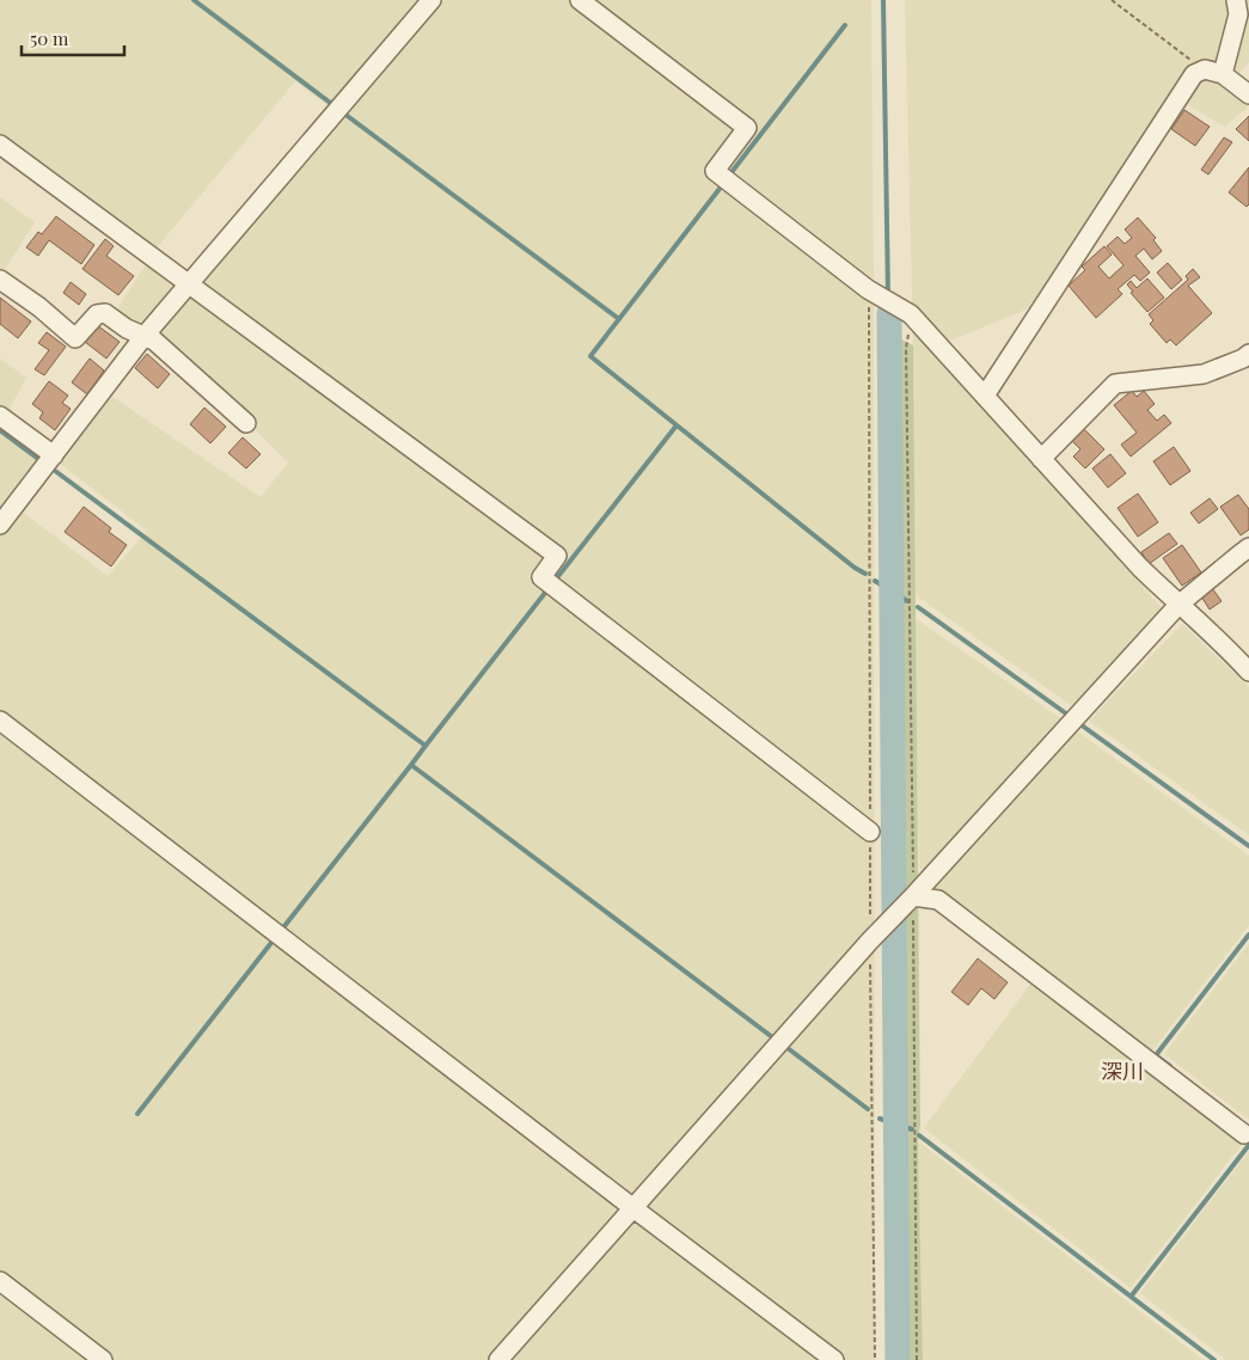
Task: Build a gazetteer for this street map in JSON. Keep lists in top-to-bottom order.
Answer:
{
  "districts": ["深川"],
  "scale_bar": "50 m"
}
